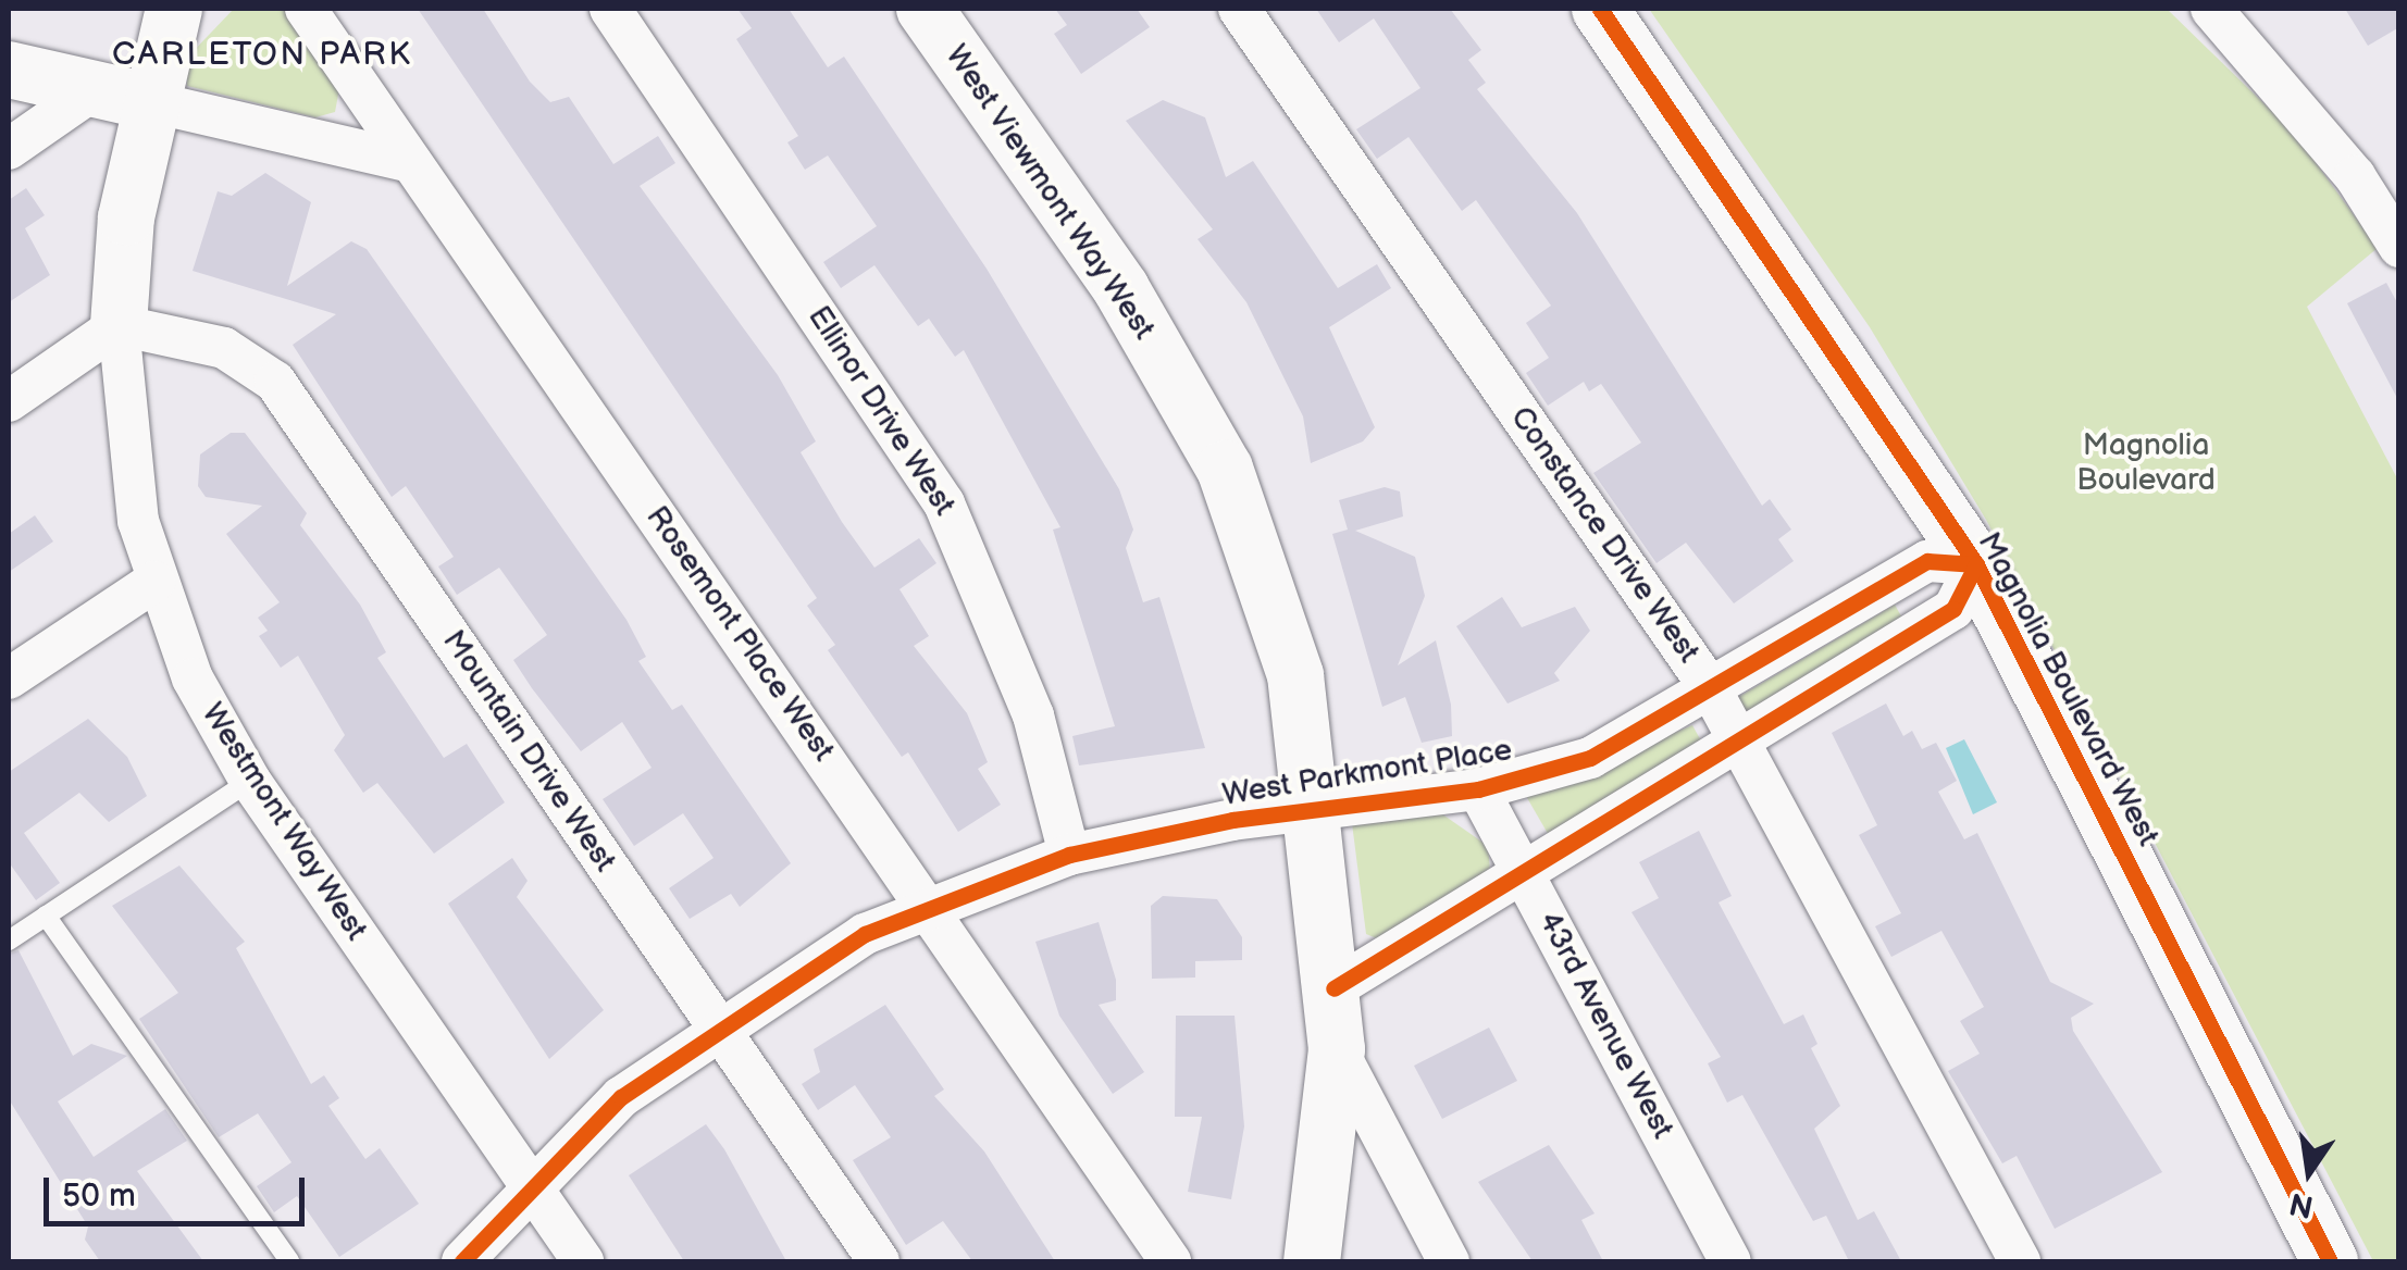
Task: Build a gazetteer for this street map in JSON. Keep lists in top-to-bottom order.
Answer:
{
  "streets": {
    "street": [
      "West Viewmont Way West",
      "Ellinor Drive West",
      "Constance Drive West",
      "Rosemont Place West",
      "Magnolia Boulevard West",
      "Mountain Drive West",
      "West Parkmont Place",
      "Westmont Way West",
      "43rd Avenue West"
    ]
  },
  "crossings": [
    ["West Viewmont Way West", "West Parkmont Place"],
    ["Ellinor Drive West", "West Parkmont Place"],
    ["Constance Drive West", "West Parkmont Place"],
    ["Rosemont Place West", "West Parkmont Place"],
    ["Magnolia Boulevard West", "West Parkmont Place"],
    ["Mountain Drive West", "West Parkmont Place"],
    ["Mountain Drive West", "Westmont Way West"],
    ["West Parkmont Place", "Westmont Way West"],
    ["West Parkmont Place", "43rd Avenue West"]
  ],
  "districts": ["CARLETON PARK"],
  "parks": ["Magnolia Boulevard"],
  "scale_bar": "50 m",
  "north": "bottom"
}
